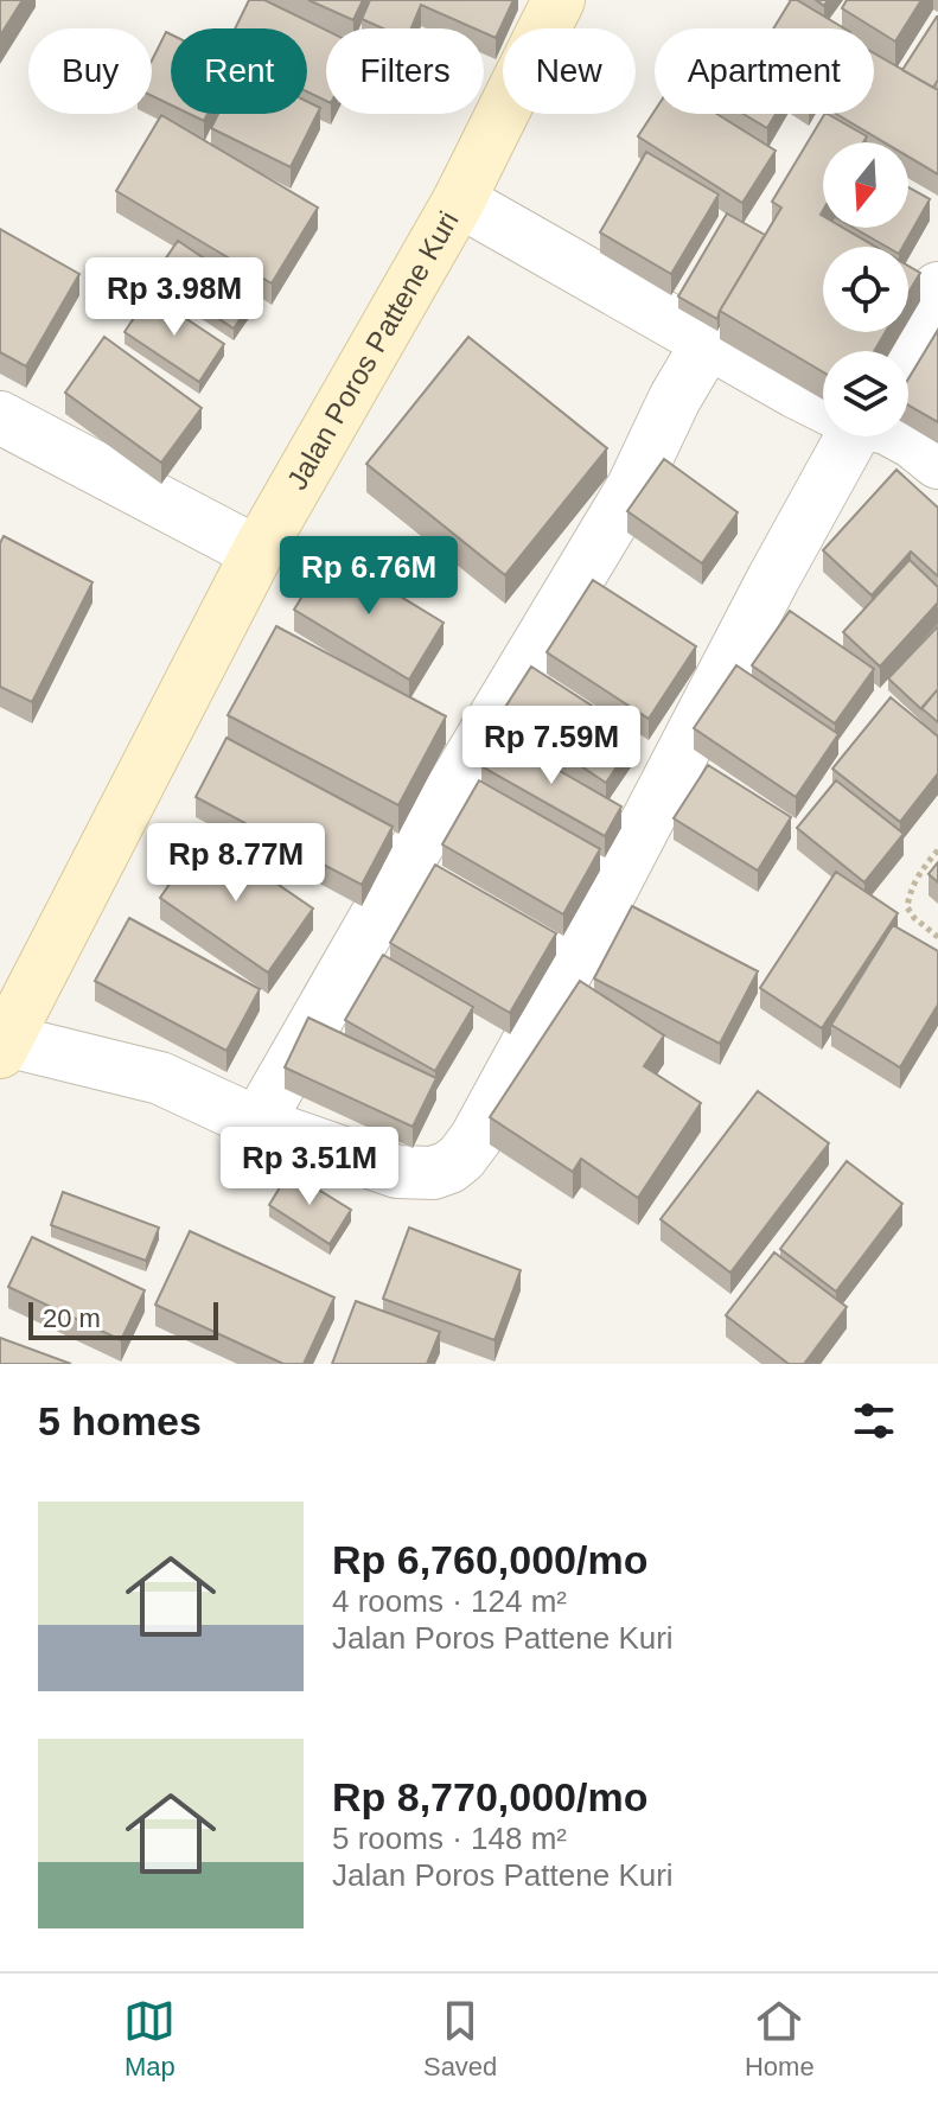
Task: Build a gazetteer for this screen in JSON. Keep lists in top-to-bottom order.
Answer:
{
  "streets": {
    "street": ["Jalan Poros Pattene Kuri"]
  },
  "scale_bar": "20 m",
  "north": "bottom",
  "page": {
    "chip": [
      "Buy",
      "Rent",
      "Filters",
      "New",
      "Apartment"
    ],
    "price": [
      "Rp 3.98M",
      "Rp 6.76M",
      "Rp 7.59M",
      "Rp 8.77M",
      "Rp 3.51M"
    ],
    "scale": "20 m",
    "heading": "5 homes",
    "list": [
      {
        "name": "Rp 6,760,000/mo",
        "note": "4 rooms · 124 m² · Jalan Poros Pattene Kuri"
      },
      {
        "name": "Rp 8,770,000/mo",
        "note": "5 rooms · 148 m² · Jalan Poros Pattene Kuri"
      }
    ],
    "tabs": ["Map", "Saved", "Home"]
  }
}
